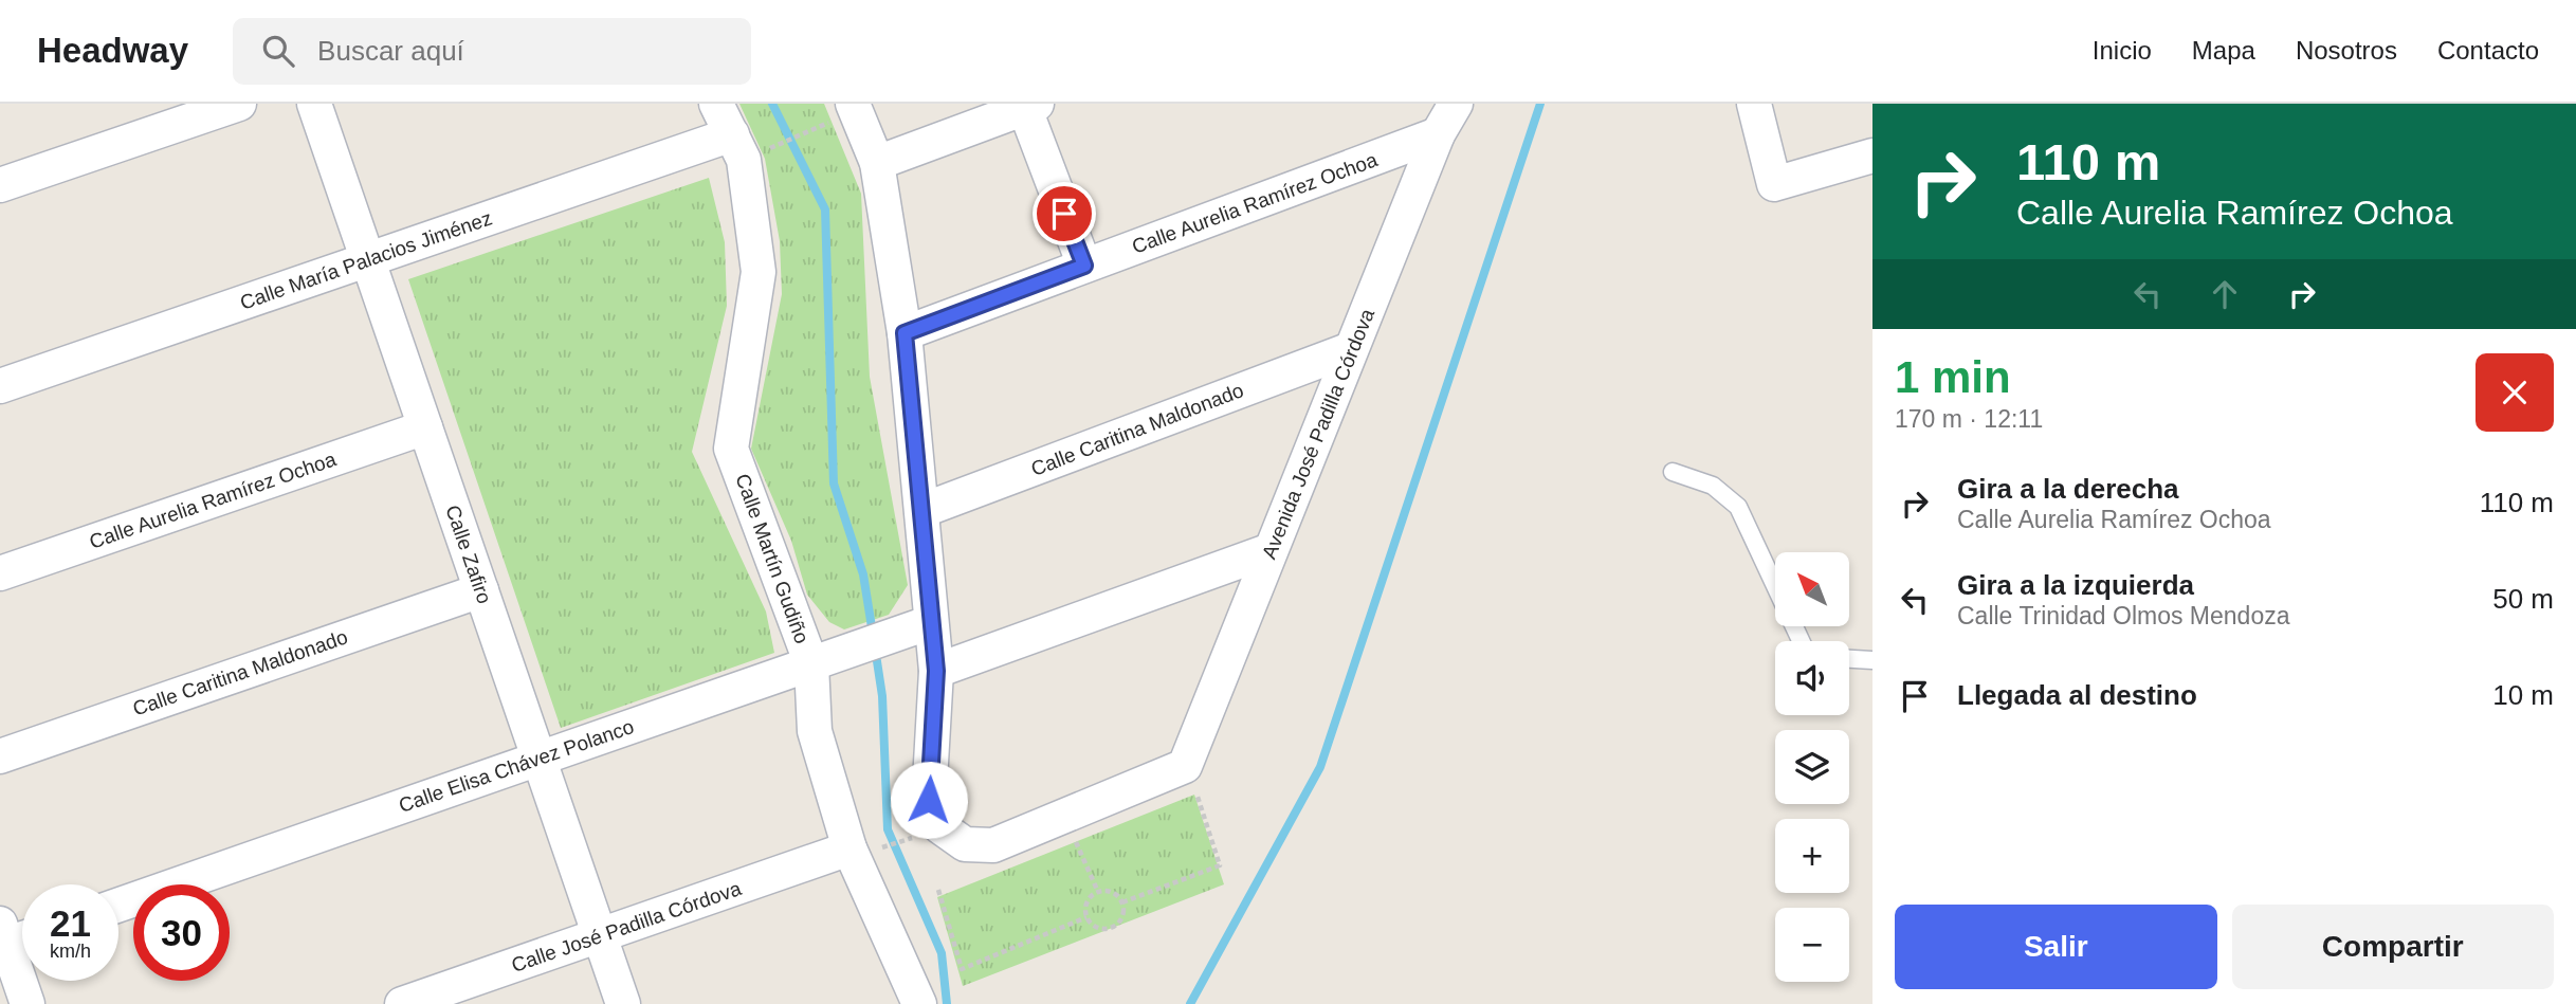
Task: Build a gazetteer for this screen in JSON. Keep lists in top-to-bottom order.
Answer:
{
  "streets": {
    "street": [
      "Calle Aurelia Ramírez Ochoa",
      "Calle María Palacios Jiménez",
      "Calle Caritina Maldonado",
      "Avenida José Padilla Córdova",
      "Calle Zafiro",
      "Calle Martín Gudiño",
      "Calle Elisa Chávez Polanco",
      "Calle José Padilla Córdova"
    ]
  },
  "crossings": [
    ["Calle Aurelia Ramírez Ochoa", "Avenida José Padilla Córdova"],
    ["Calle Aurelia Ramírez Ochoa", "Calle Zafiro"],
    ["Calle María Palacios Jiménez", "Calle Zafiro"],
    ["Calle María Palacios Jiménez", "Calle Martín Gudiño"],
    ["Calle Caritina Maldonado", "Avenida José Padilla Córdova"],
    ["Calle Caritina Maldonado", "Calle Zafiro"],
    ["Calle Zafiro", "Calle Elisa Chávez Polanco"],
    ["Calle Zafiro", "Calle José Padilla Córdova"],
    ["Calle Martín Gudiño", "Calle Elisa Chávez Polanco"],
    ["Calle Martín Gudiño", "Calle José Padilla Córdova"]
  ],
  "north": "top left",
  "page": {
    "header": "Headway",
    "search": "Buscar aquí",
    "nav": [
      "Inicio",
      "Mapa",
      "Nosotros",
      "Contacto"
    ],
    "turn": ["110 m", "Calle Aurelia Ramírez Ochoa"],
    "heading": ["1 min", "170 m · 12:11"],
    "list": [
      {
        "name": "Gira a la derecha",
        "note": "Calle Aurelia Ramírez Ochoa",
        "value": "110 m"
      },
      {
        "name": "Gira a la izquierda",
        "note": "Calle Trinidad Olmos Mendoza",
        "value": "50 m"
      },
      {
        "name": "Llegada al destino",
        "value": "10 m"
      }
    ],
    "map_buttons": ["+", "−"],
    "speed": "21 km/h",
    "limit": "30",
    "buttons": ["Salir", "Compartir"]
  }
}
